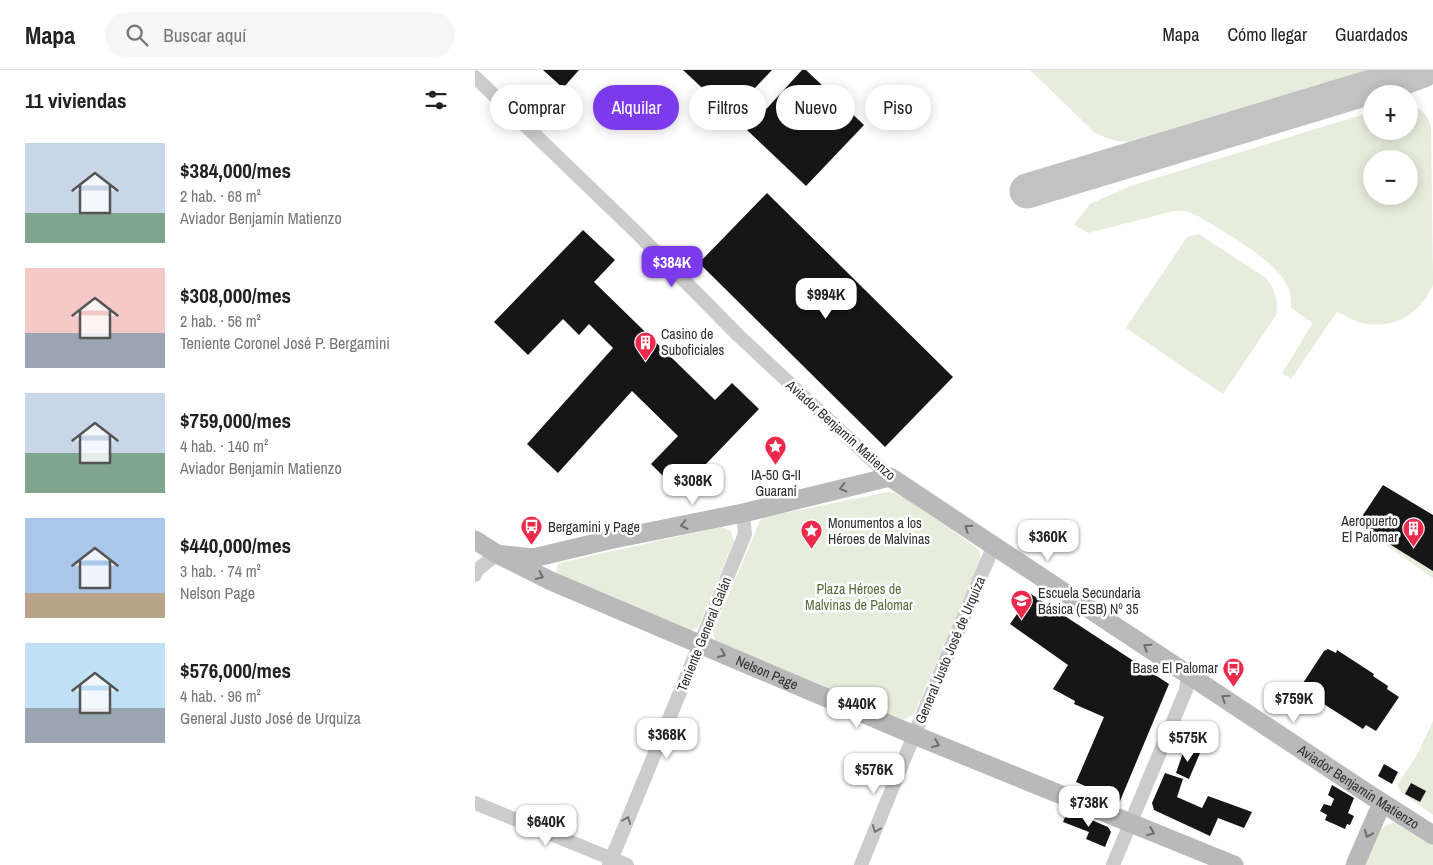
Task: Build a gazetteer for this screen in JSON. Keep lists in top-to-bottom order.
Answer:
{
  "streets": {
    "street": [
      "Aviador Benjamín Matienzo",
      "Teniente General Galán",
      "General Justo José de Urquiza",
      "Nelson Page"
    ]
  },
  "crossings": [
    ["Aviador Benjamín Matienzo", "General Justo José de Urquiza"],
    ["Teniente General Galán", "Nelson Page"],
    ["General Justo José de Urquiza", "Nelson Page"]
  ],
  "one_way": [
    "Aviador Benjamín Matienzo",
    "Teniente General Galán",
    "General Justo José de Urquiza",
    "Nelson Page"
  ],
  "parks": ["Plaza Héroes de Malvinas de Palomar"],
  "places": {
    "building": ["Casino de Suboficiales", "Aeropuerto El Palomar"],
    "place": ["IA-50 G-II Guaraní", "Monumentos a los Héroes de Malvinas"],
    "bus stop": ["Bergamini y Page", "Base El Palomar"],
    "school or university": ["Escuela Secundaria Básica (ESB) Nº 35"]
  },
  "page": {
    "header": "Mapa",
    "search": "Buscar aquí",
    "nav": ["Mapa", "Cómo llegar", "Guardados"],
    "heading": "11 viviendas",
    "map_buttons": ["+", "−"],
    "chip": [
      "Comprar",
      "Alquilar",
      "Filtros",
      "Nuevo",
      "Piso"
    ],
    "list": [
      {
        "name": "$384,000/mes",
        "note": "2 hab. · 68 m² · Aviador Benjamín Matienzo"
      },
      {
        "name": "$308,000/mes",
        "note": "2 hab. · 56 m² · Teniente Coronel José P. Bergamini"
      },
      {
        "name": "$759,000/mes",
        "note": "4 hab. · 140 m² · Aviador Benjamín Matienzo"
      },
      {
        "name": "$440,000/mes",
        "note": "3 hab. · 74 m² · Nelson Page"
      },
      {
        "name": "$576,000/mes",
        "note": "4 hab. · 96 m² · General Justo José de Urquiza"
      }
    ],
    "price": [
      "$384K",
      "$994K",
      "$308K",
      "$360K",
      "$759K",
      "$440K",
      "$368K",
      "$575K",
      "$576K",
      "$738K",
      "$640K"
    ]
  }
}
